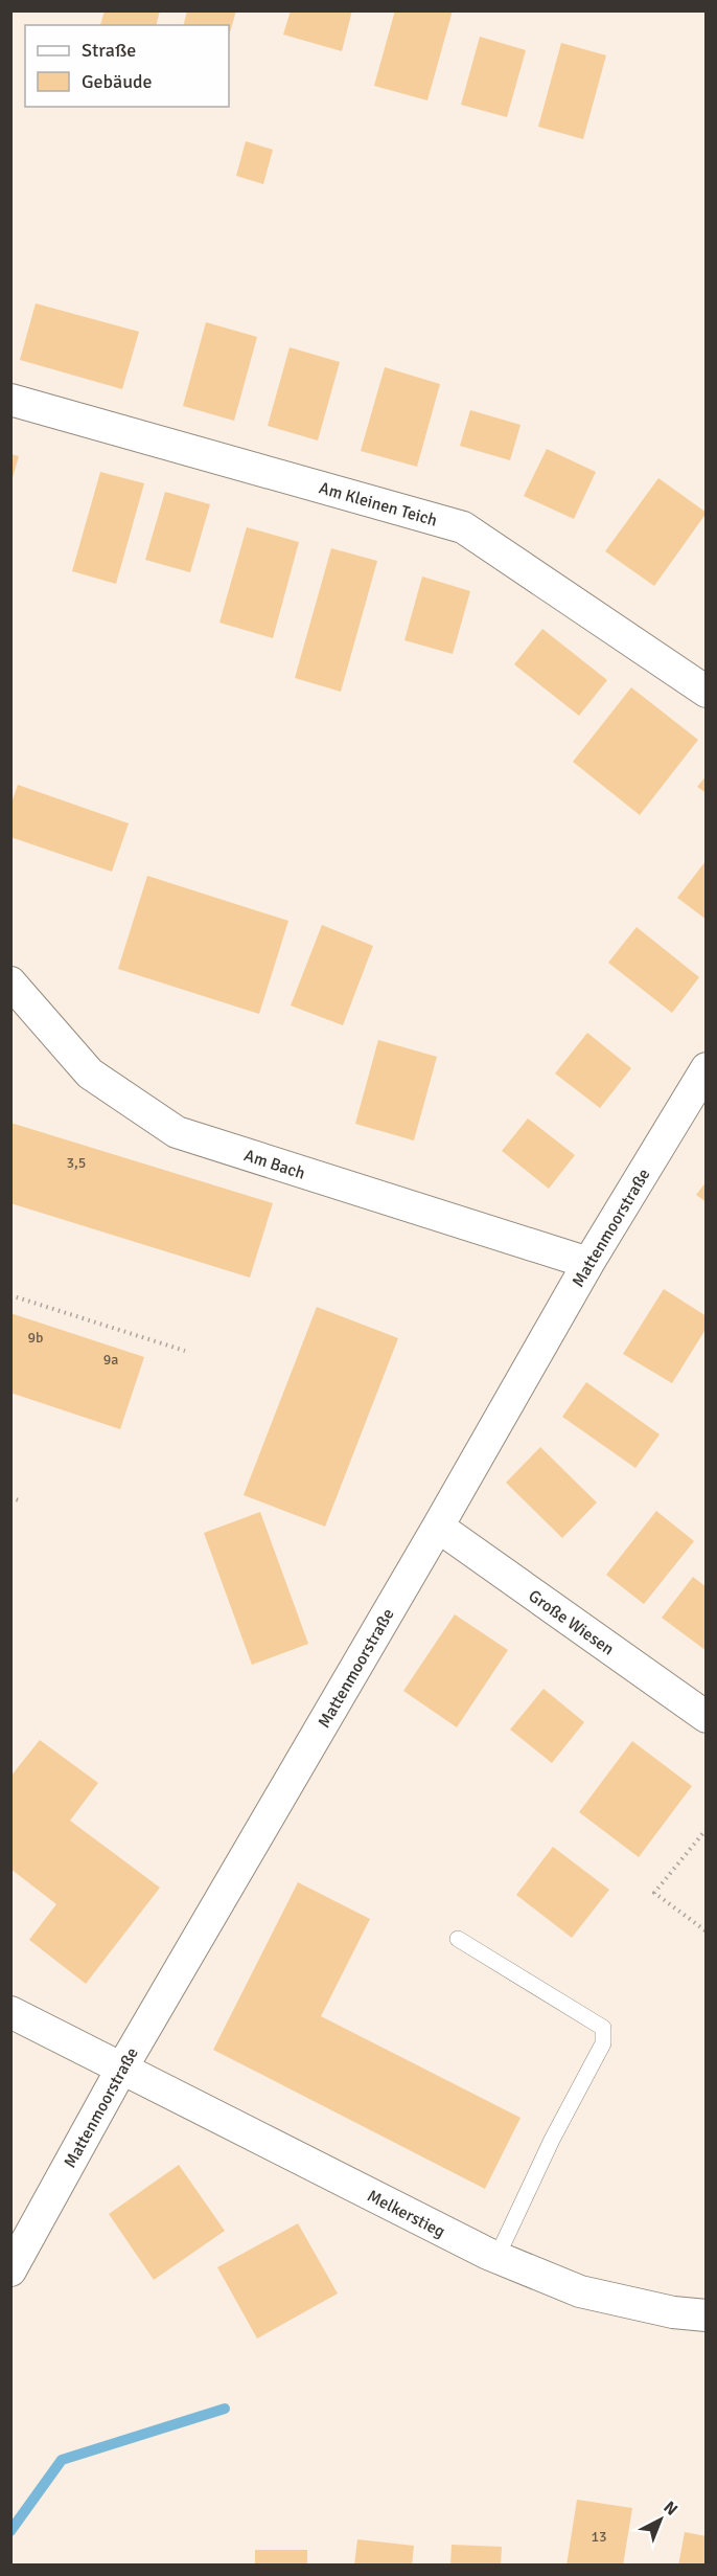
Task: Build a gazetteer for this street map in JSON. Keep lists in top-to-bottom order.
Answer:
{
  "streets": {
    "street": [
      "Am Kleinen Teich",
      "Am Bach",
      "Mattenmoorstraße",
      "Große Wiesen",
      "Melkerstieg"
    ]
  },
  "crossings": [
    ["Am Bach", "Mattenmoorstraße"],
    ["Mattenmoorstraße", "Große Wiesen"],
    ["Mattenmoorstraße", "Melkerstieg"]
  ],
  "house_numbers": [
    "3,5",
    "9b",
    "9a",
    "13"
  ],
  "legend": ["Straße", "Gebäude"],
  "north": "top right"
}
